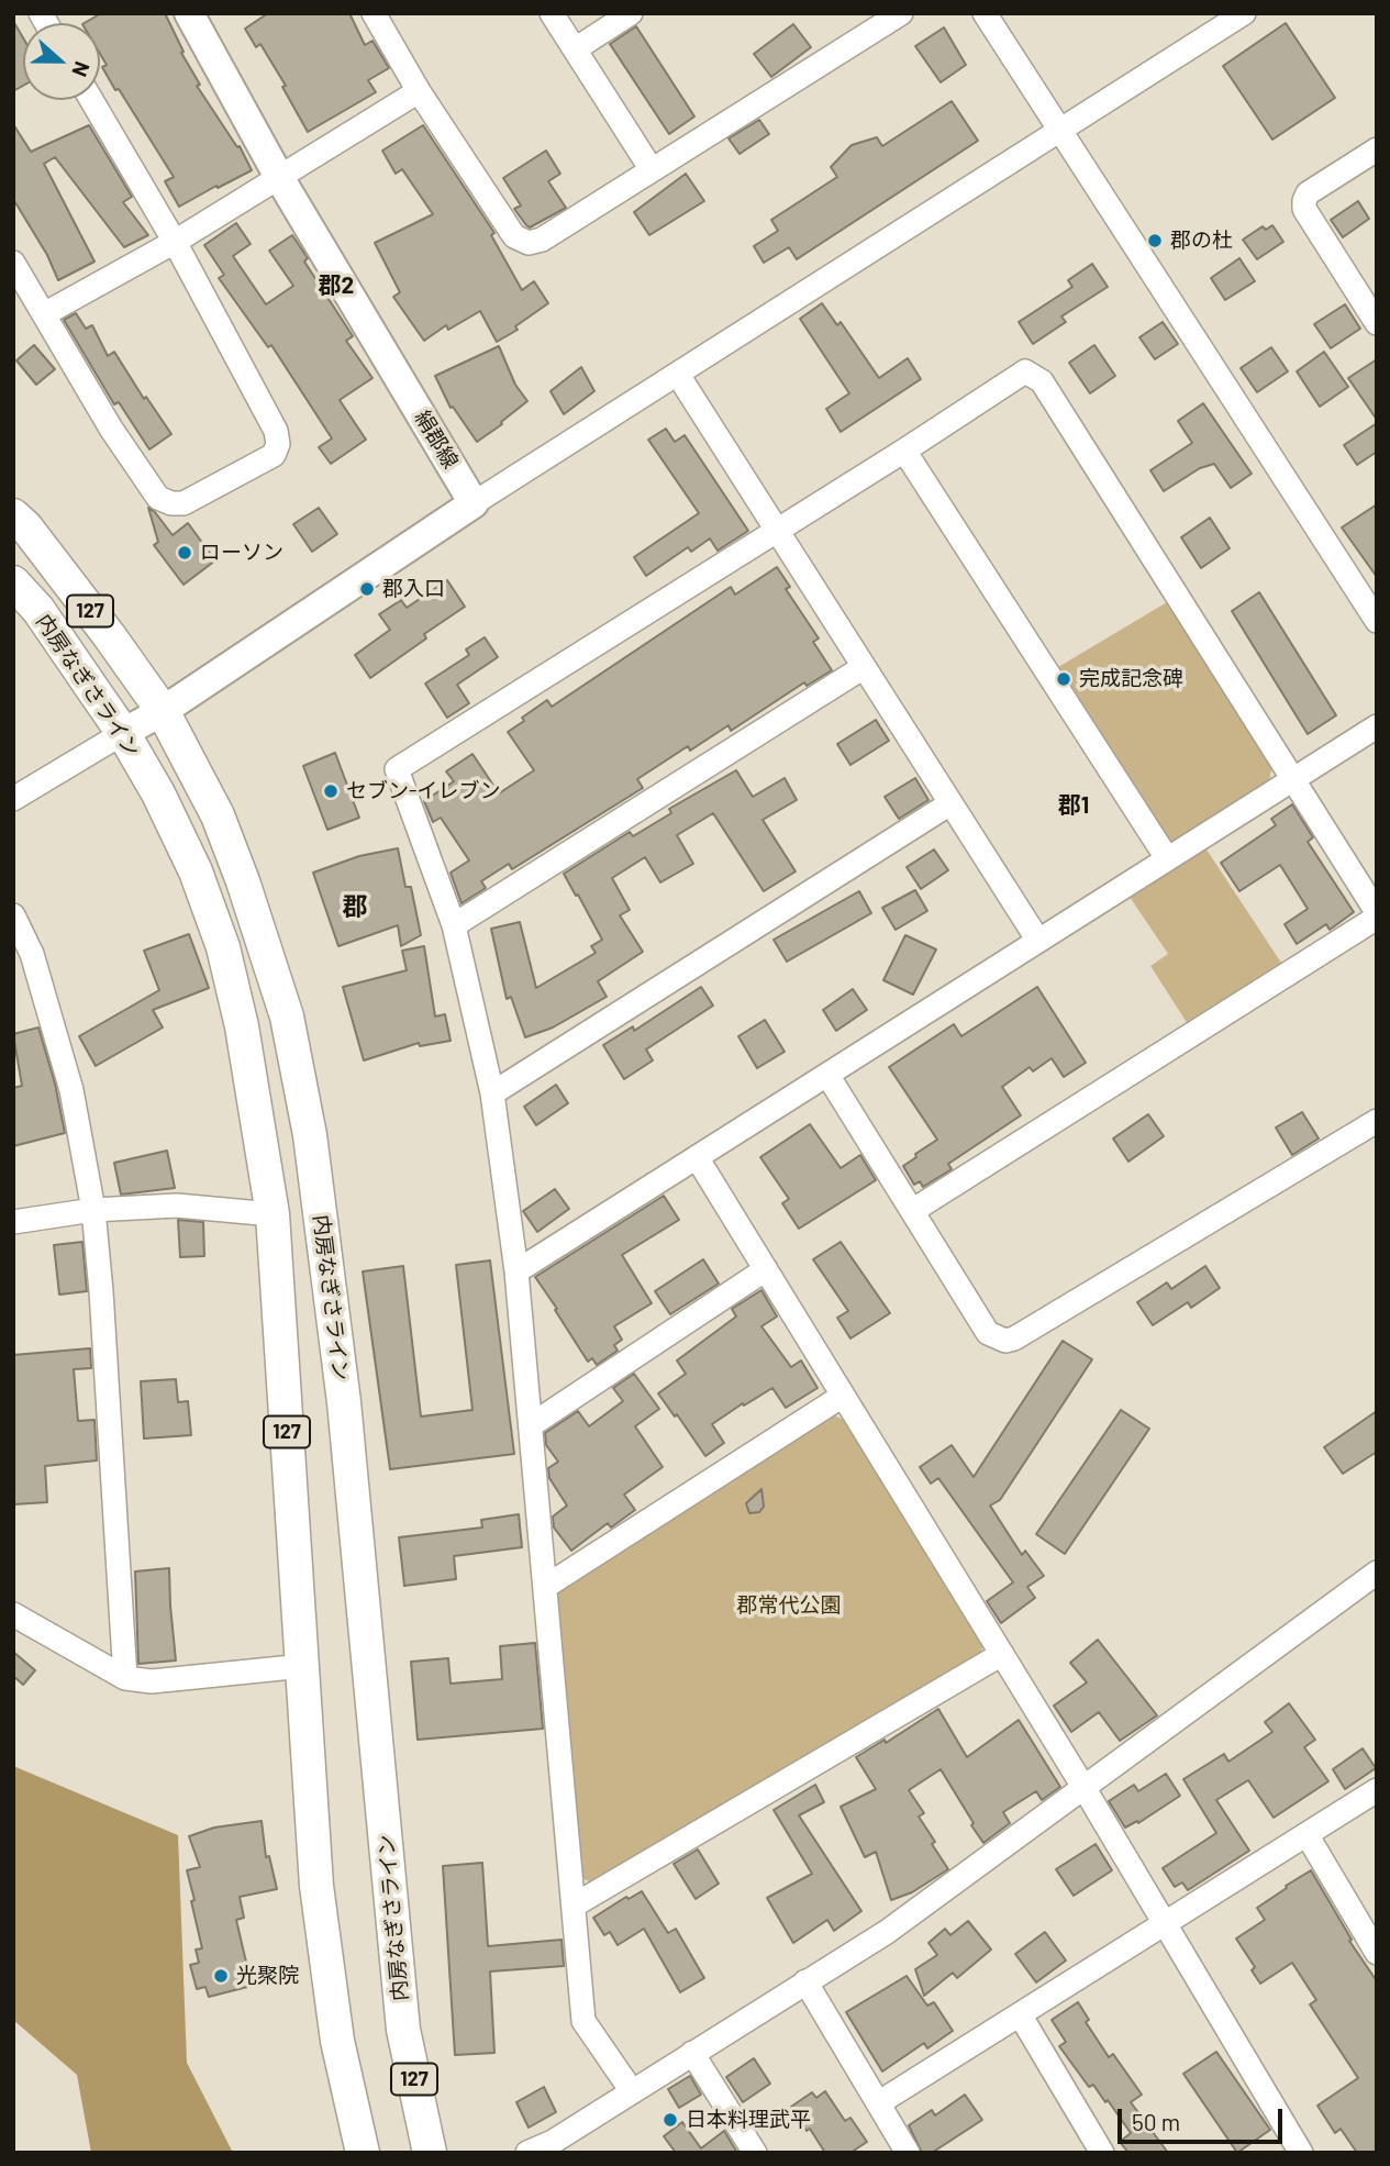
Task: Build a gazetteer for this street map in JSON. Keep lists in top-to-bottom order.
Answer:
{
  "streets": {
    "highway": ["127", "内房なぎさライン"],
    "main road": ["絹郡線"]
  },
  "districts": ["郡2", "郡1", "郡"],
  "parks": ["郡常代公園"],
  "places": [
    "郡の杜",
    "ローソン",
    "郡入口",
    "完成記念碑",
    "セブン-イレブン",
    "光聚院",
    "日本料理武平"
  ],
  "scale_bar": "50 m",
  "north": "right"
}
